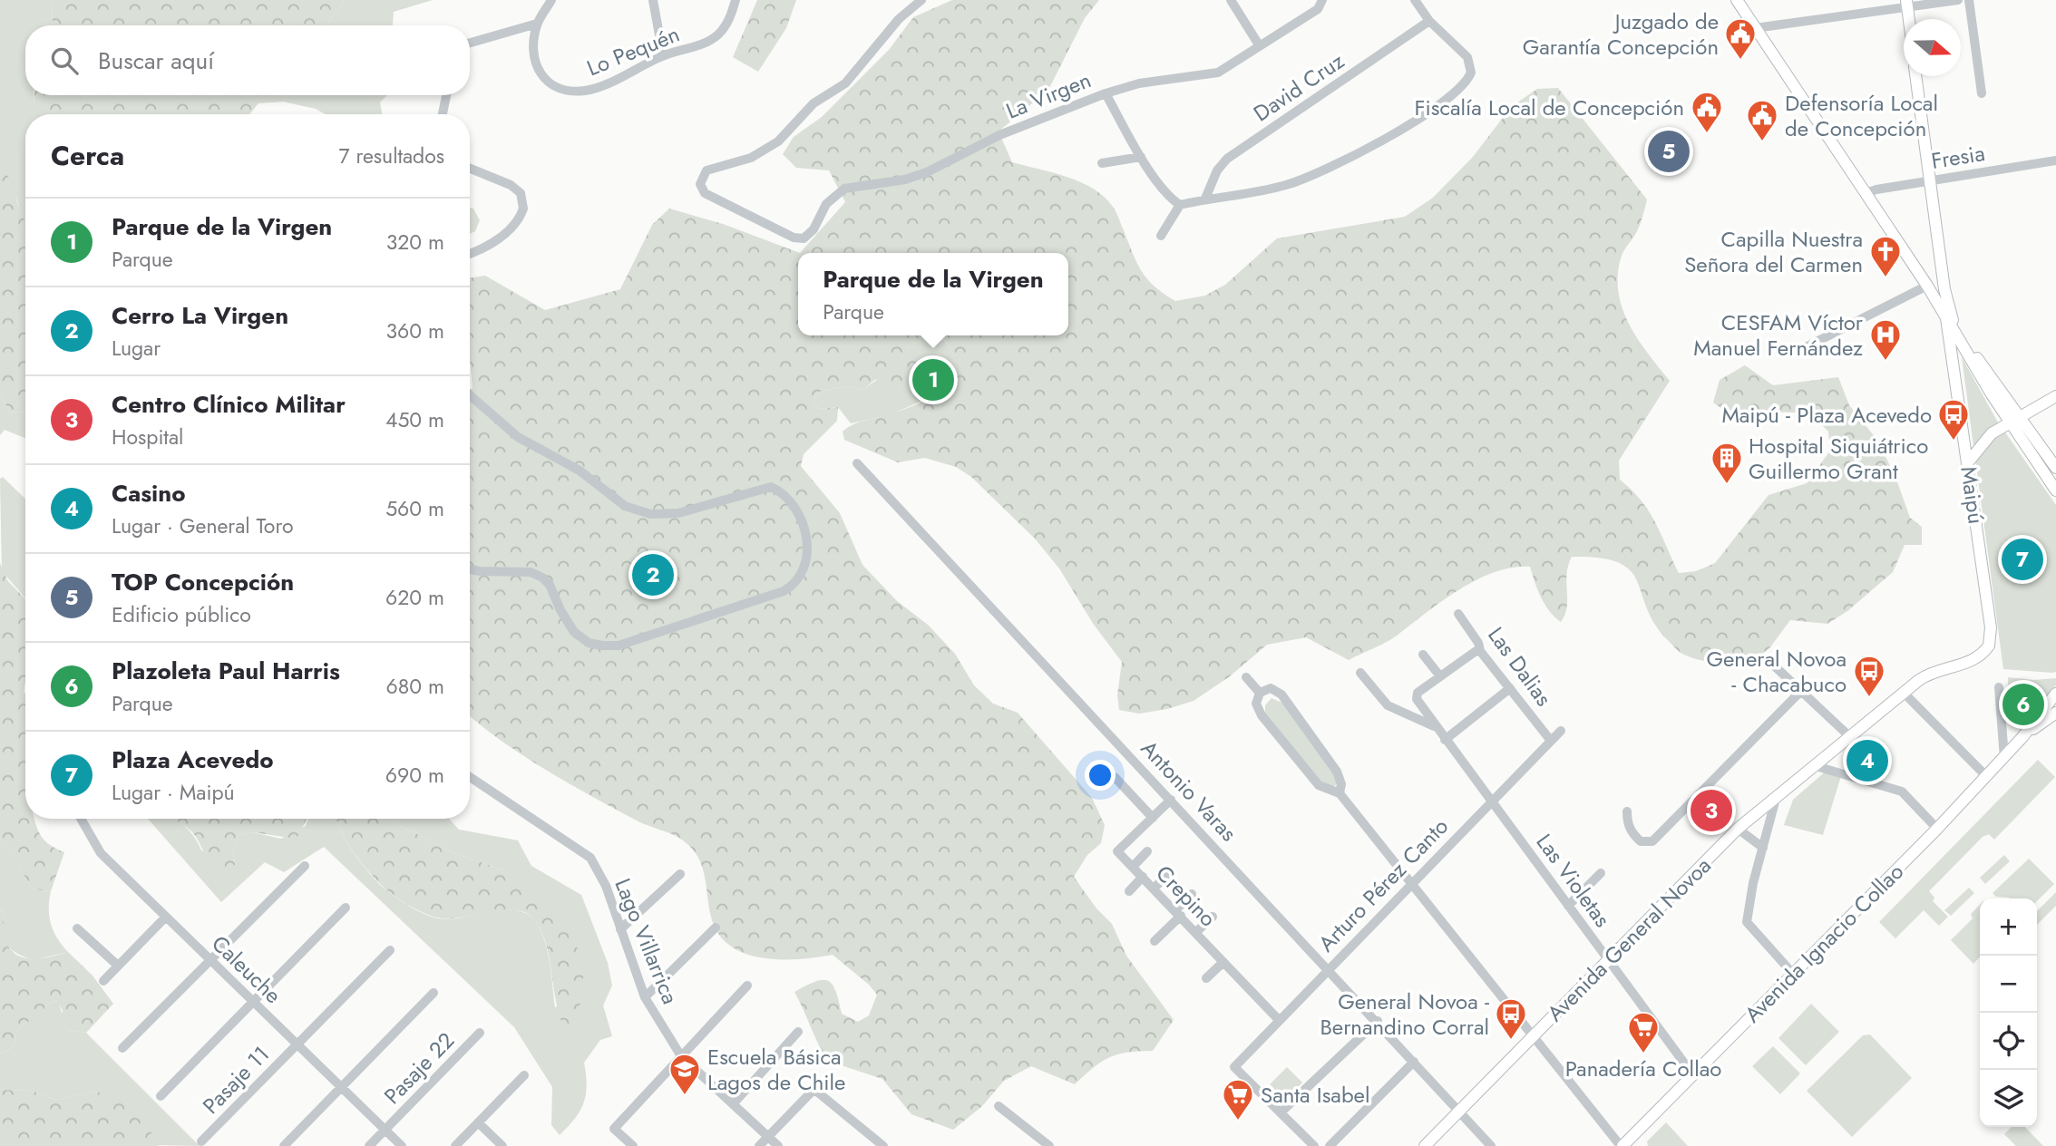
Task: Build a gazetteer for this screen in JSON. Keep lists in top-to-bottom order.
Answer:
{
  "streets": {
    "main road": ["Maipú", "Avenida General Novoa", "Avenida Ignacio Collao"],
    "street": [
      "Lo Pequén",
      "David Cruz",
      "La Virgen",
      "Fresia",
      "Las Dalias",
      "Antonio Varas",
      "Las Violetas",
      "Arturo Pérez Canto",
      "Crepino",
      "Lago Villarrica",
      "Caleuche",
      "Pasaje 22",
      "Pasaje 11"
    ]
  },
  "crossings": [
    ["Fresia", "Maipú"],
    ["Maipú", "Avenida General Novoa"],
    ["Las Dalias", "Arturo Pérez Canto"],
    ["Antonio Varas", "Arturo Pérez Canto"],
    ["Antonio Varas", "Crepino"],
    ["Antonio Varas", "Avenida General Novoa"],
    ["Las Violetas", "Arturo Pérez Canto"],
    ["Las Violetas", "Avenida General Novoa"],
    ["Las Violetas", "Avenida Ignacio Collao"],
    ["Arturo Pérez Canto", "Crepino"],
    ["Caleuche", "Pasaje 22"],
    ["Caleuche", "Pasaje 11"]
  ],
  "places": {
    "public building": ["Juzgado de Garantía Concepción", "Fiscalía Local de Concepción", "Defensoría Local de Concepción"],
    "church": ["Capilla Nuestra Señora del Carmen"],
    "hospital": ["CESFAM Víctor Manuel Fernández"],
    "bus stop": ["Maipú - Plaza Acevedo", "General Novoa - Chacabuco", "General Novoa - Bernandino Corral"],
    "building": ["Hospital Siquiátrico Guillermo Grant"],
    "supermarket": ["Panadería Collao", "Santa Isabel"],
    "school or university": ["Escuela Básica Lagos de Chile"]
  },
  "north": "right",
  "page": {
    "search": "Buscar aquí",
    "heading": ["Cerca", "7 resultados"],
    "pins": [
      "5",
      "1",
      "7",
      "2",
      "6",
      "4",
      "3"
    ],
    "list": [
      {
        "mark": "1",
        "name": "Parque de la Virgen",
        "note": "Parque",
        "value": "320 m"
      },
      {
        "mark": "2",
        "name": "Cerro La Virgen",
        "note": "Lugar",
        "value": "360 m"
      },
      {
        "mark": "3",
        "name": "Centro Clínico Militar",
        "note": "Hospital",
        "value": "450 m"
      },
      {
        "mark": "4",
        "name": "Casino",
        "note": "Lugar · General Toro",
        "value": "560 m"
      },
      {
        "mark": "5",
        "name": "TOP Concepción",
        "note": "Edificio público",
        "value": "620 m"
      },
      {
        "mark": "6",
        "name": "Plazoleta Paul Harris",
        "note": "Parque",
        "value": "680 m"
      },
      {
        "mark": "7",
        "name": "Plaza Acevedo",
        "note": "Lugar · Maipú",
        "value": "690 m"
      }
    ],
    "popup": ["Parque de la Virgen", "Parque"],
    "map_buttons": ["+", "−"]
  }
}
